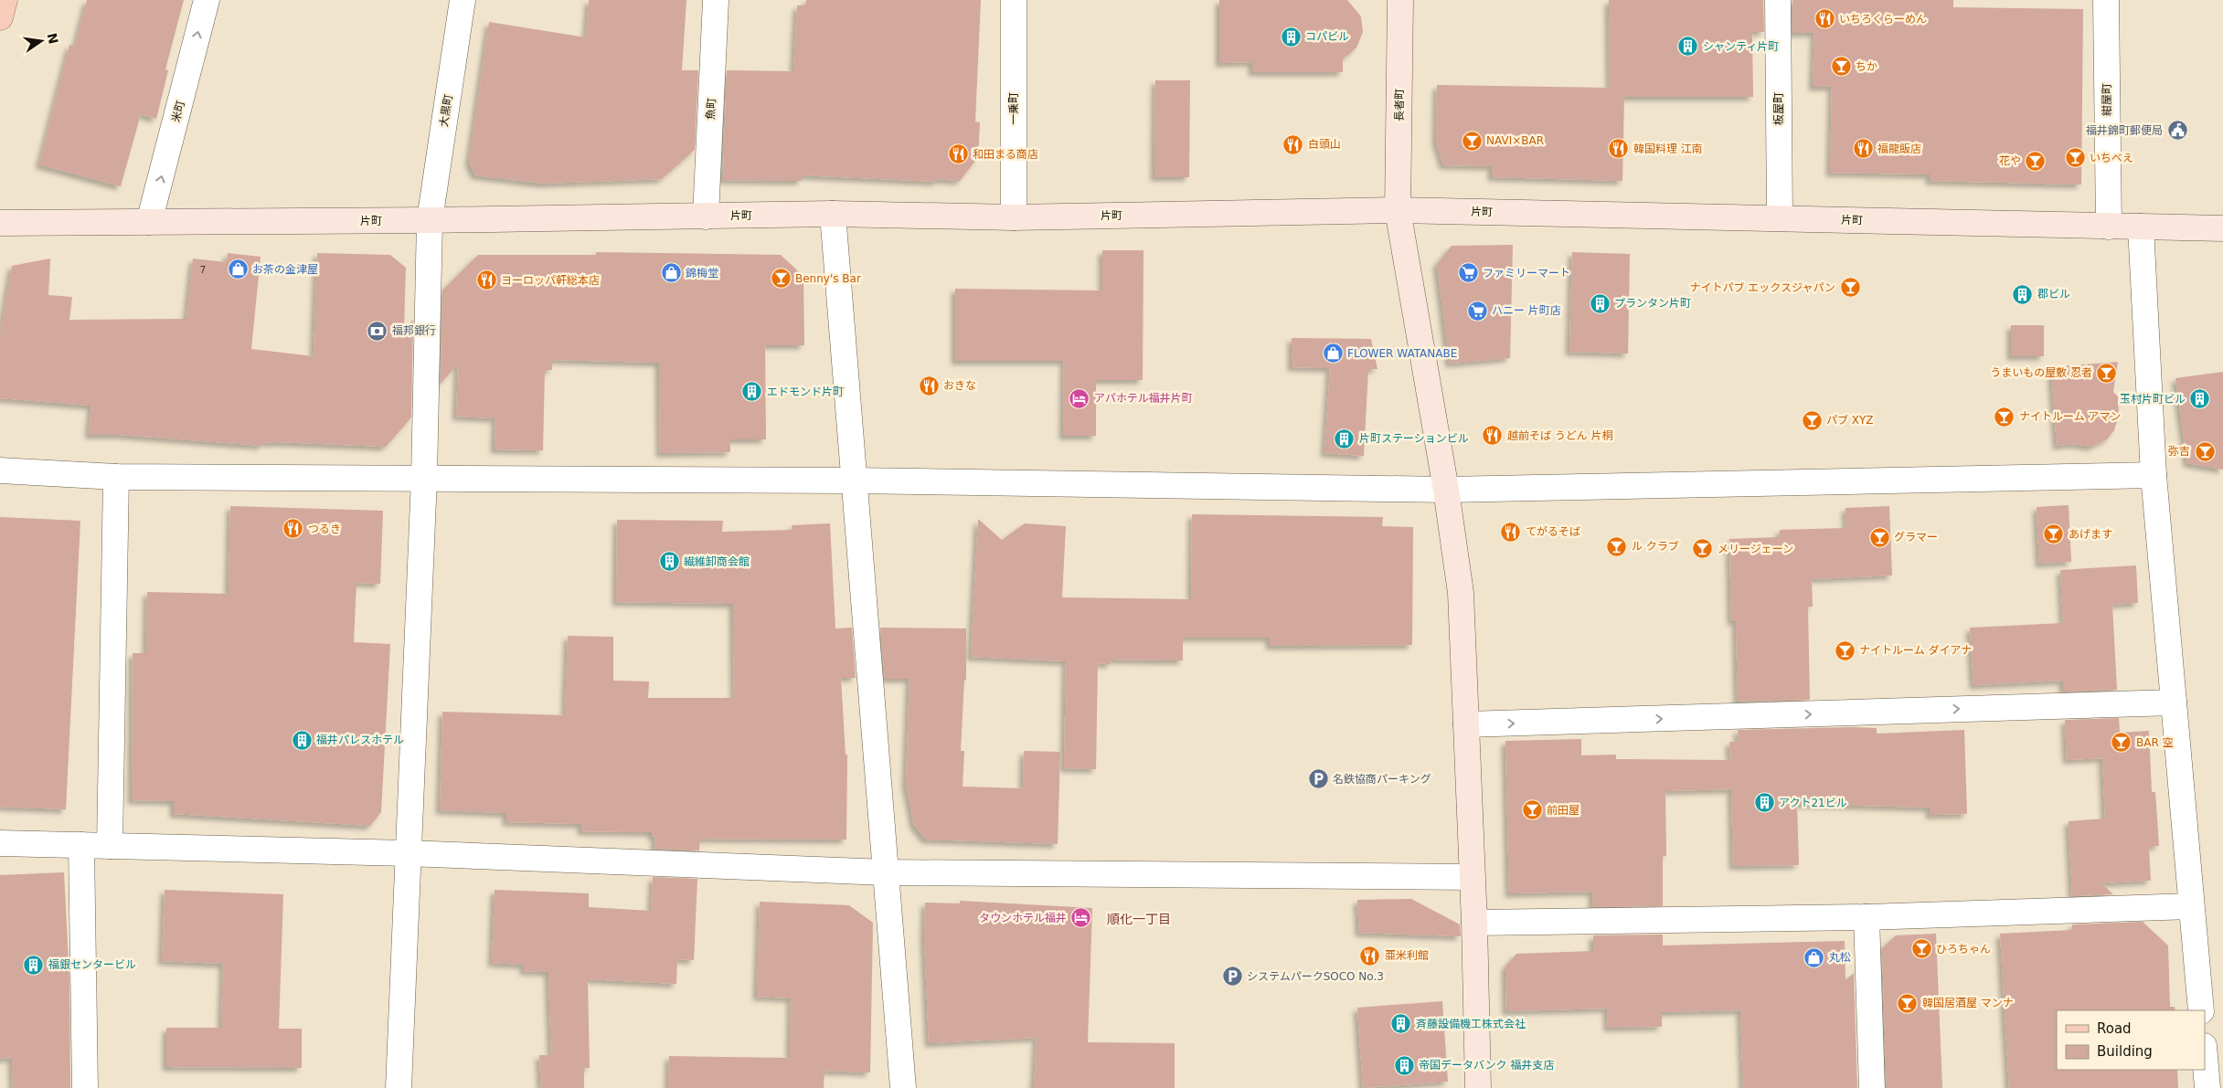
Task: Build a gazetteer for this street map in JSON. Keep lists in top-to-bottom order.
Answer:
{
  "streets": {
    "street": [
      "紺屋町",
      "長者町",
      "魚町",
      "一乗町",
      "板屋町",
      "大黒町",
      "米町",
      "片町"
    ]
  },
  "crossings": [
    ["紺屋町", "片町"],
    ["長者町", "片町"],
    ["魚町", "片町"],
    ["一乗町", "片町"],
    ["板屋町", "片町"],
    ["大黒町", "片町"],
    ["米町", "片町"]
  ],
  "one_way": ["米町"],
  "districts": ["順化一丁目"],
  "places": {
    "restaurant": [
      "いちろくらーめん",
      "白頭山",
      "韓国料理 江南",
      "福龍飯店",
      "和田まる商店",
      "ヨーロッパ軒総本店",
      "おきな",
      "越前そば うどん 片桐",
      "つるき",
      "てがるそば",
      "亜米利館"
    ],
    "building": [
      "コパビル",
      "シャンティ片町",
      "郡ビル",
      "プランタン片町",
      "エドモンド片町",
      "玉村片町ビル",
      "片町ステーションビル",
      "繊維卸商会館",
      "福井パレスホテル",
      "アクト21ビル",
      "福銀センタービル",
      "斉藤設備機工株式会社",
      "帝国データバンク 福井支店"
    ],
    "bar": [
      "ちか",
      "NAVI×BAR",
      "いちべえ",
      "花や",
      "Benny's Bar",
      "ナイトパブ エックスジャパン",
      "うまいもの屋敷 忍者",
      "ナイトルーム アマン",
      "パブ XYZ",
      "弥吉",
      "あげます",
      "グラマー",
      "ル クラブ",
      "メリージェーン",
      "ナイトルーム ダイアナ",
      "BAR 空",
      "前田屋",
      "ひろちゃん",
      "韓国居酒屋 マンナ"
    ],
    "public building": ["福井錦町郵便局"],
    "shop": [
      "お茶の金津屋",
      "錦梅堂",
      "FLOWER WATANABE",
      "丸松"
    ],
    "supermarket": ["ファミリーマート", "ハニー 片町店"],
    "bank": ["福邦銀行"],
    "hotel": ["アパホテル福井片町", "タウンホテル福井"],
    "parking": ["名鉄協商パーキング", "システムパークSOCO No.3"]
  },
  "house_numbers": ["7"],
  "legend": ["Road", "Building"],
  "north": "right"
}
